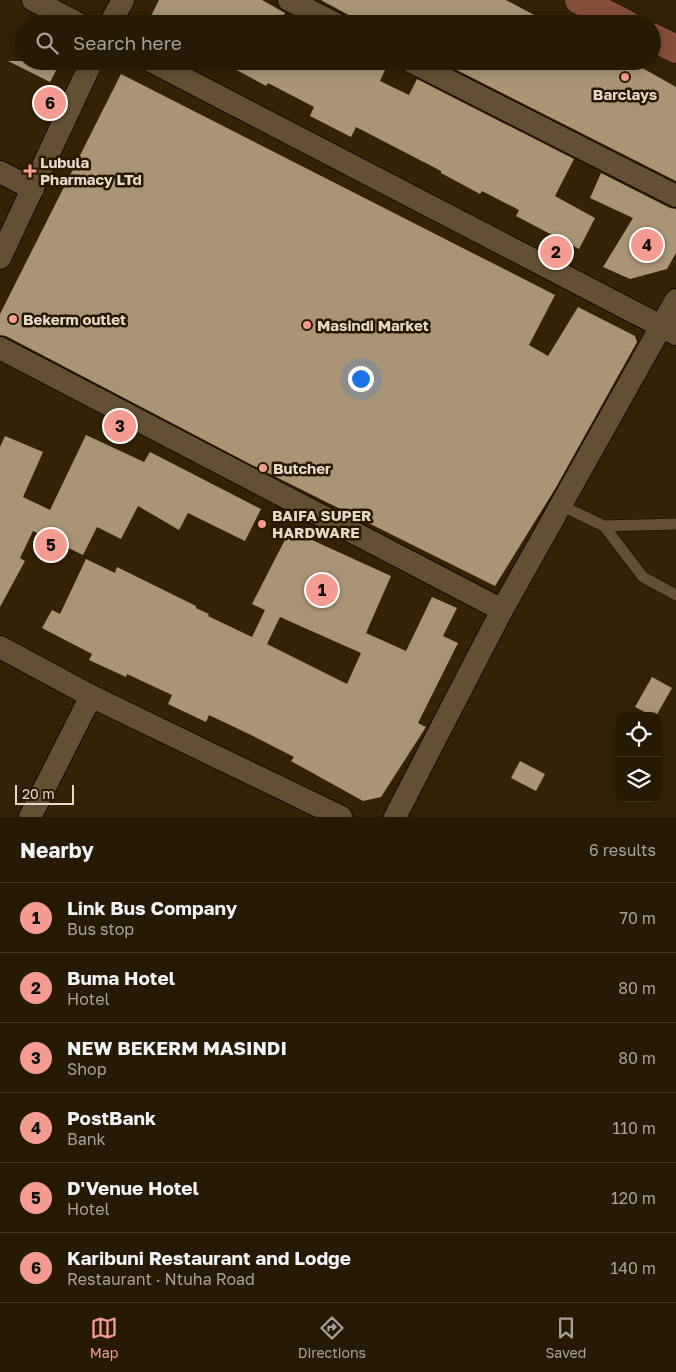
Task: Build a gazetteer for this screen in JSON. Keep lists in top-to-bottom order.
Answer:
{
  "places": {
    "other": [
      "Barclays",
      "Bekerm outlet",
      "Masindi Market",
      "Butcher",
      "BAIFA SUPER HARDWARE"
    ],
    "health": ["Lubula Pharmacy LTd"]
  },
  "scale_bar": "20 m",
  "page": {
    "search": "Search here",
    "pins": [
      "6",
      "4",
      "2",
      "3",
      "5",
      "1"
    ],
    "scale": "20 m",
    "heading": ["Nearby", "6 results"],
    "list": [
      {
        "mark": "1",
        "name": "Link Bus Company",
        "note": "Bus stop",
        "value": "70 m"
      },
      {
        "mark": "2",
        "name": "Buma Hotel",
        "note": "Hotel",
        "value": "80 m"
      },
      {
        "mark": "3",
        "name": "NEW BEKERM MASINDI",
        "note": "Shop",
        "value": "80 m"
      },
      {
        "mark": "4",
        "name": "PostBank",
        "note": "Bank",
        "value": "110 m"
      },
      {
        "mark": "5",
        "name": "D'Venue Hotel",
        "note": "Hotel",
        "value": "120 m"
      },
      {
        "mark": "6",
        "name": "Karibuni Restaurant and Lodge",
        "note": "Restaurant · Ntuha Road",
        "value": "140 m"
      }
    ],
    "nav": ["Map", "Directions", "Saved"]
  }
}
